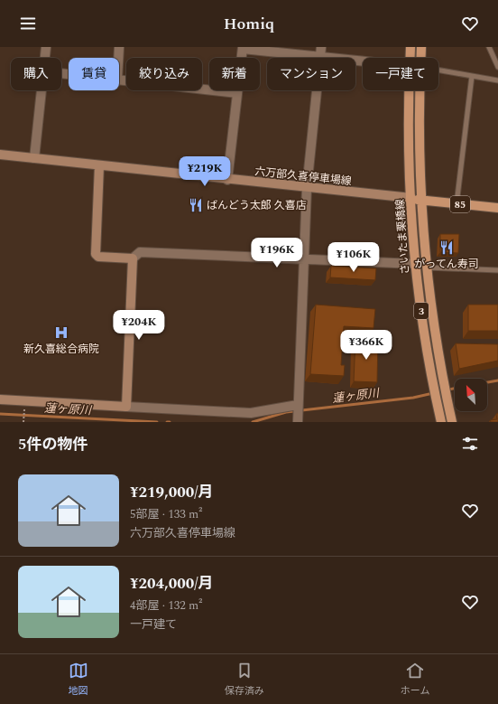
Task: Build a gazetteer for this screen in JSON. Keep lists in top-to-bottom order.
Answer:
{
  "streets": {
    "main road": [
      "六万部久喜停車場線",
      "85",
      "さいたま栗橋線",
      "3"
    ]
  },
  "crossings": [
    ["六万部久喜停車場線", "85"],
    ["六万部久喜停車場線", "さいたま栗橋線"],
    ["85", "さいたま栗橋線"]
  ],
  "water": ["蓮ヶ原川"],
  "places": {
    "restaurant": ["ばんどう太郎 久喜店", "がってん寿司"],
    "hospital": ["新久喜総合病院"]
  },
  "north": "top left",
  "page": {
    "header": "Homiq",
    "chip": [
      "購入",
      "賃貸",
      "絞り込み",
      "新着",
      "マンション",
      "一戸建て"
    ],
    "price": [
      "¥219K",
      "¥196K",
      "¥106K",
      "¥204K",
      "¥366K"
    ],
    "heading": "5件の物件",
    "list": [
      {
        "name": "¥219,000/月",
        "note": "5部屋 · 133 m² · 六万部久喜停車場線"
      },
      {
        "name": "¥204,000/月",
        "note": "4部屋 · 132 m² · 一戸建て"
      }
    ],
    "tabs": ["地図", "保存済み", "ホーム"]
  }
}
